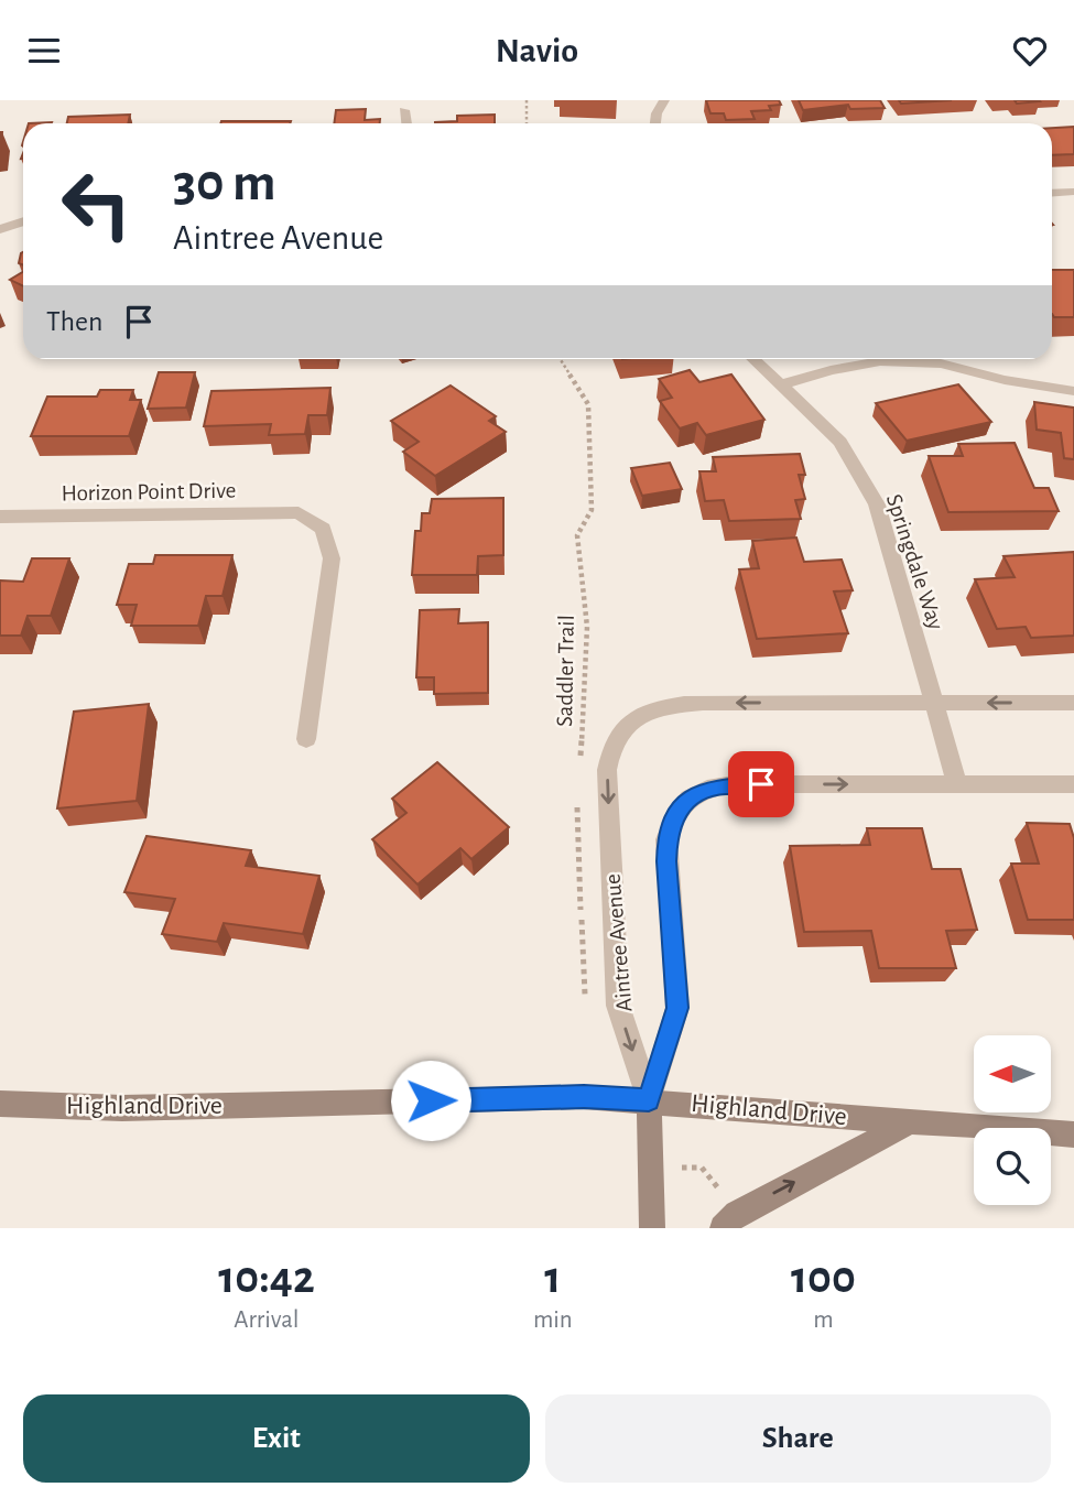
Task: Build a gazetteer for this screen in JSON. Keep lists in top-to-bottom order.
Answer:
{
  "streets": {
    "street": [
      "Horizon Point Drive",
      "Springdale Way",
      "Aintree Avenue",
      "Highland Drive"
    ],
    "path": ["Saddler Trail"]
  },
  "crossings": [
    ["Springdale Way", "Aintree Avenue"],
    ["Aintree Avenue", "Highland Drive"]
  ],
  "north": "left",
  "page": {
    "header": "Navio",
    "turn": ["30 m", "Aintree Avenue"],
    "then": "Then",
    "eta": [
      "10:42",
      "Arrival",
      "1",
      "min",
      "100",
      "m"
    ],
    "buttons": ["Exit", "Share"]
  }
}
